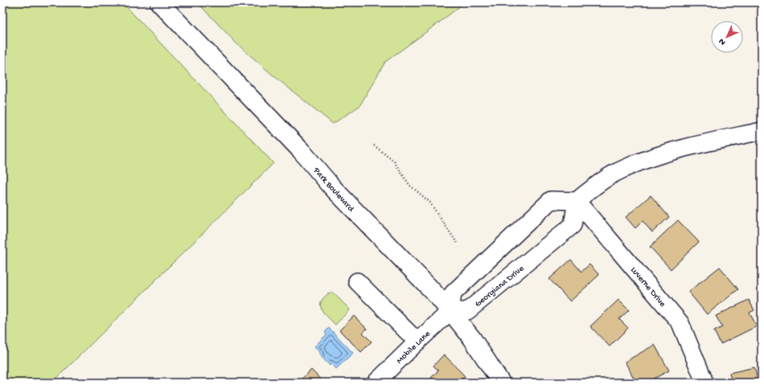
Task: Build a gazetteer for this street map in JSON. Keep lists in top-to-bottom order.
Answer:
{
  "streets": {
    "main road": ["Park Boulevard"],
    "street": ["Georgiana Drive", "Luverne Drive", "Mobile Lane"]
  },
  "crossings": [
    ["Park Boulevard", "Georgiana Drive"],
    ["Park Boulevard", "Mobile Lane"],
    ["Georgiana Drive", "Luverne Drive"],
    ["Georgiana Drive", "Mobile Lane"]
  ],
  "north": "bottom left"
}
